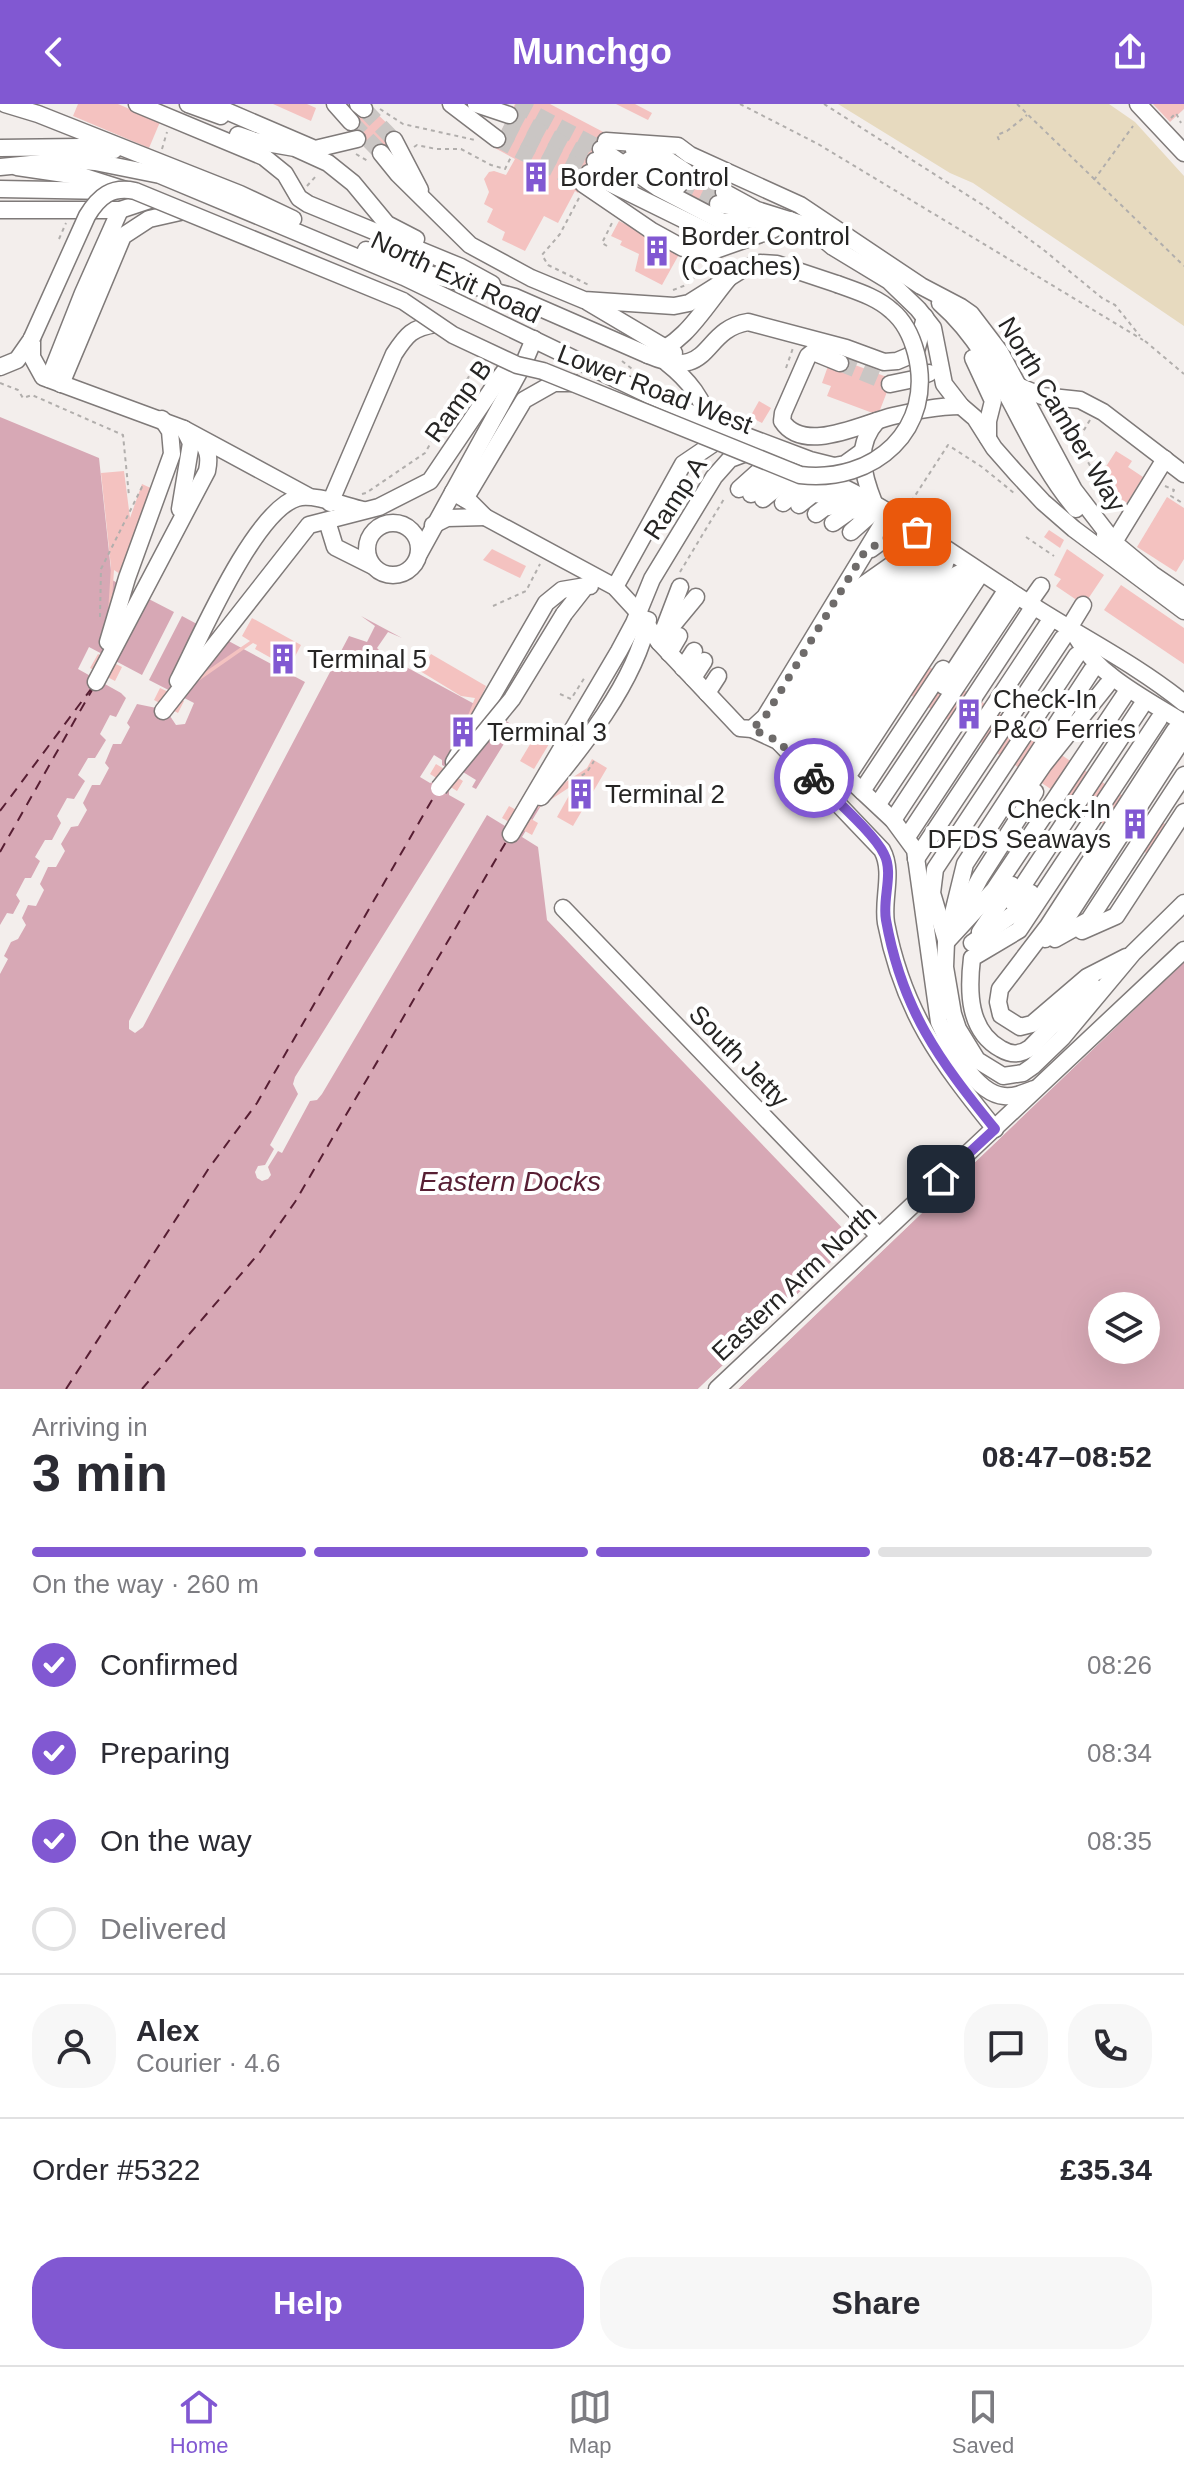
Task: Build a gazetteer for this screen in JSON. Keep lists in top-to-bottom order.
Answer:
{
  "streets": {
    "lane": [
      "North Exit Road",
      "Lower Road West",
      "Ramp B",
      "North Camber Way",
      "Ramp A",
      "South Jetty",
      "Eastern Arm North"
    ]
  },
  "crossings": [
    ["North Exit Road", "Lower Road West"],
    ["Lower Road West", "Ramp B"],
    ["South Jetty", "Eastern Arm North"]
  ],
  "water": ["Eastern Docks"],
  "places": {
    "building": [
      "Border Control",
      "Border Control (Coaches)",
      "Terminal 5",
      "Check-In P&O Ferries",
      "Terminal 3",
      "Terminal 2",
      "Check-In DFDS Seaways"
    ]
  },
  "page": {
    "header": "Munchgo",
    "heading": ["3 min", "Arriving in", "08:47–08:52"],
    "panel": [
      "Alex",
      "Courier · 4.6",
      "Order #5322",
      "£35.34"
    ],
    "bar": "On the way · 260 m",
    "list": [
      ["Confirmed", "08:26"],
      ["Preparing", "08:34"],
      ["On the way", "08:35"],
      "Delivered"
    ],
    "buttons": ["Help", "Share"],
    "tabs": ["Home", "Map", "Saved"]
  }
}
